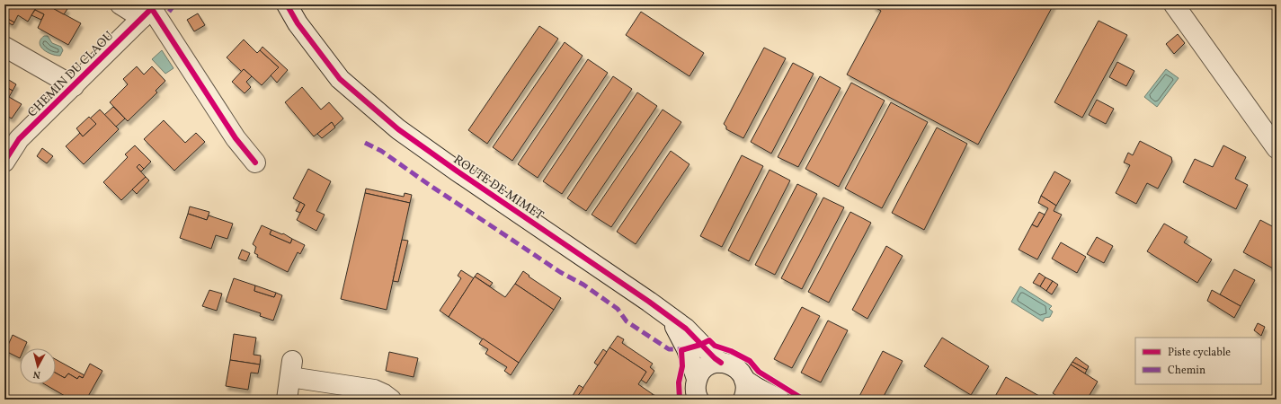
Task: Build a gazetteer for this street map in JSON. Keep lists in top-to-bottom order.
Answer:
{
  "streets": {
    "street": ["CHEMIN DU CLAOU", "ROUTE DE MIMET"]
  },
  "legend": ["Piste cyclable", "Chemin"],
  "north": "bottom"
}
